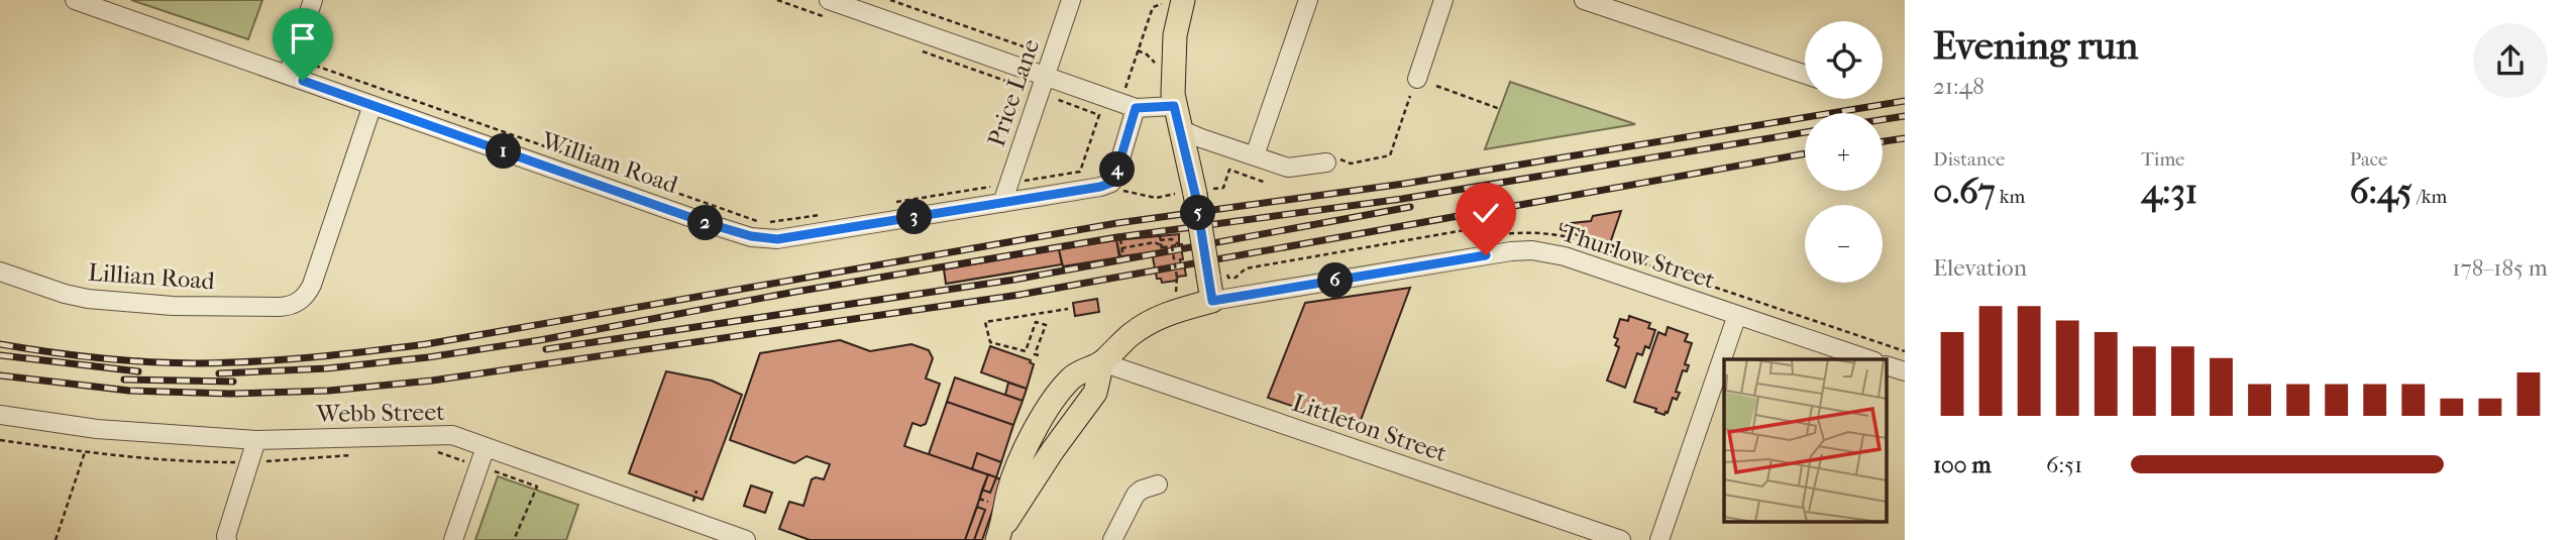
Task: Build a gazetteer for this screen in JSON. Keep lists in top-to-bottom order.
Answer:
{
  "streets": {
    "street": [
      "Price Lane",
      "William Road",
      "Thurlow Street",
      "Lillian Road",
      "Webb Street",
      "Littleton Street"
    ]
  },
  "crossings": [
    ["Price Lane", "William Road"],
    ["William Road", "Lillian Road"]
  ],
  "page": {
    "heading": ["Evening run", "21:48"],
    "map_buttons": ["+", "−"],
    "stats": [
      ["Distance", "0.67 km"],
      ["Time", "4:31"],
      ["Pace", "6:45 /km"]
    ],
    "pins": [
      "1",
      "4",
      "5",
      "3",
      "2",
      "6"
    ],
    "chart": ["Elevation", "178–185 m"],
    "list": [
      {
        "name": "100 m",
        "note": "6:51"
      }
    ]
  }
}
